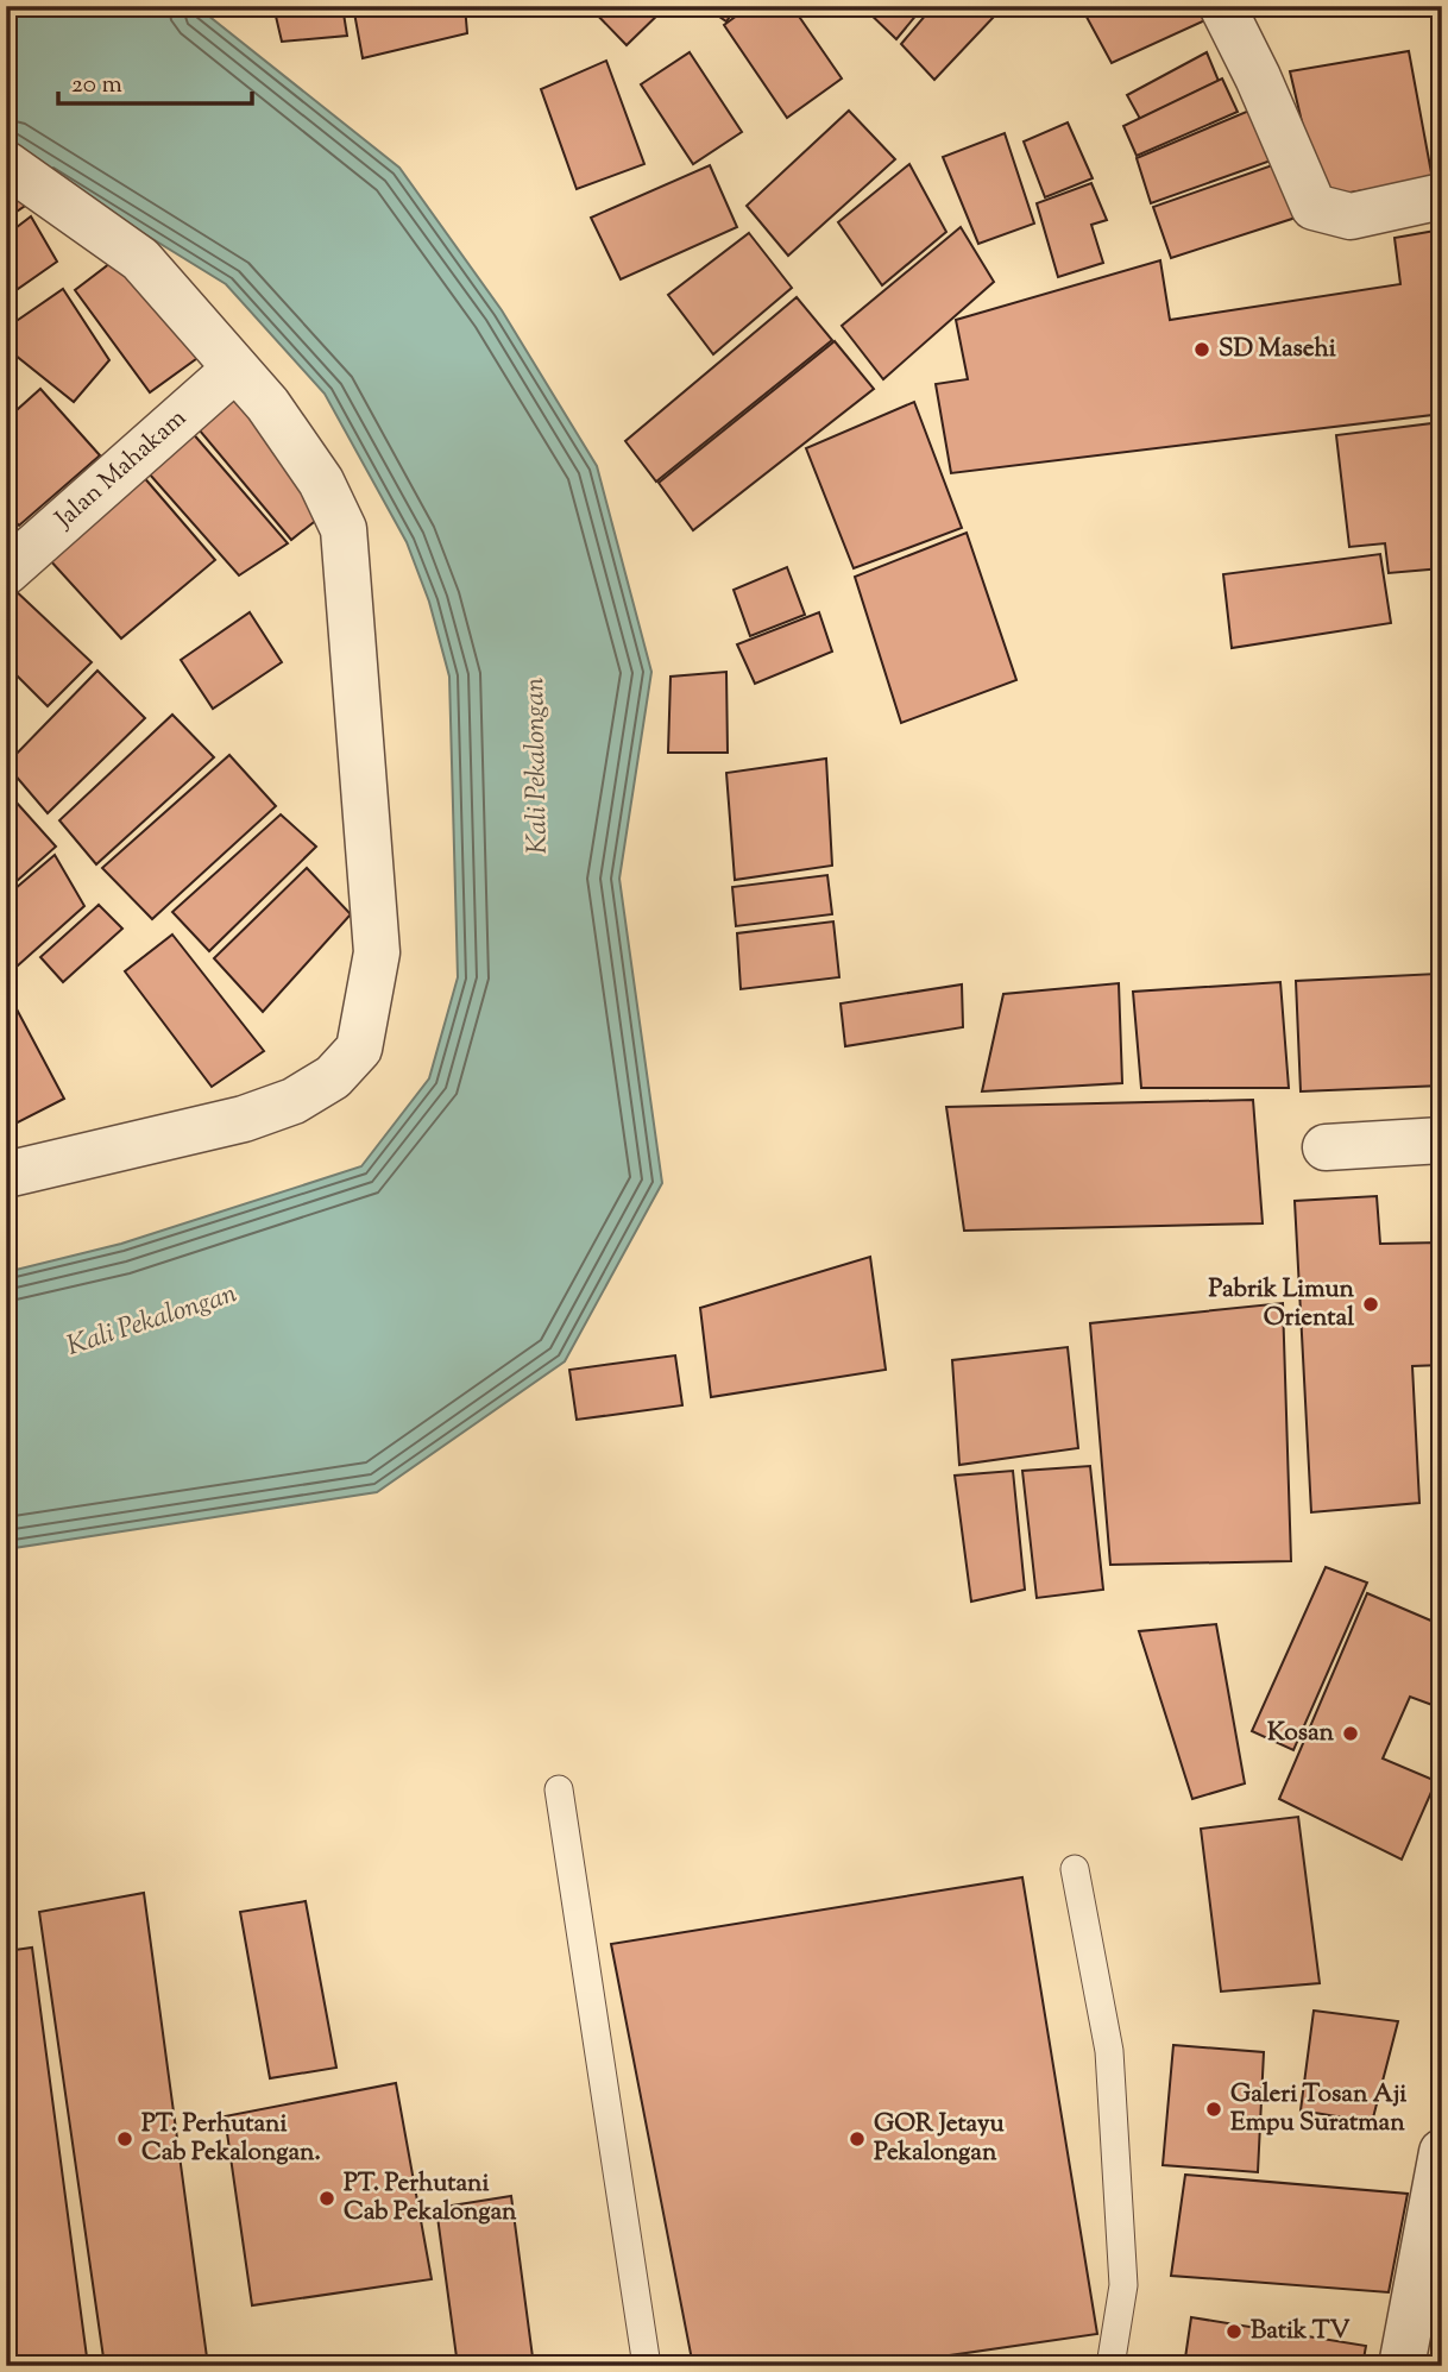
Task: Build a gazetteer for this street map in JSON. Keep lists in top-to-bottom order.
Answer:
{
  "streets": {
    "street": ["Jalan Mahakam"]
  },
  "water": ["Kali Pekalongan"],
  "places": [
    "SD Masehi",
    "Pabrik Limun Oriental",
    "Kosan",
    "Galeri Tosan Aji Empu Suratman",
    "PT. Perhutani Cab Pekalongan.",
    "GOR Jetayu Pekalongan",
    "PT. Perhutani Cab Pekalongan",
    "Batik TV"
  ],
  "scale_bar": "20 m"
}
